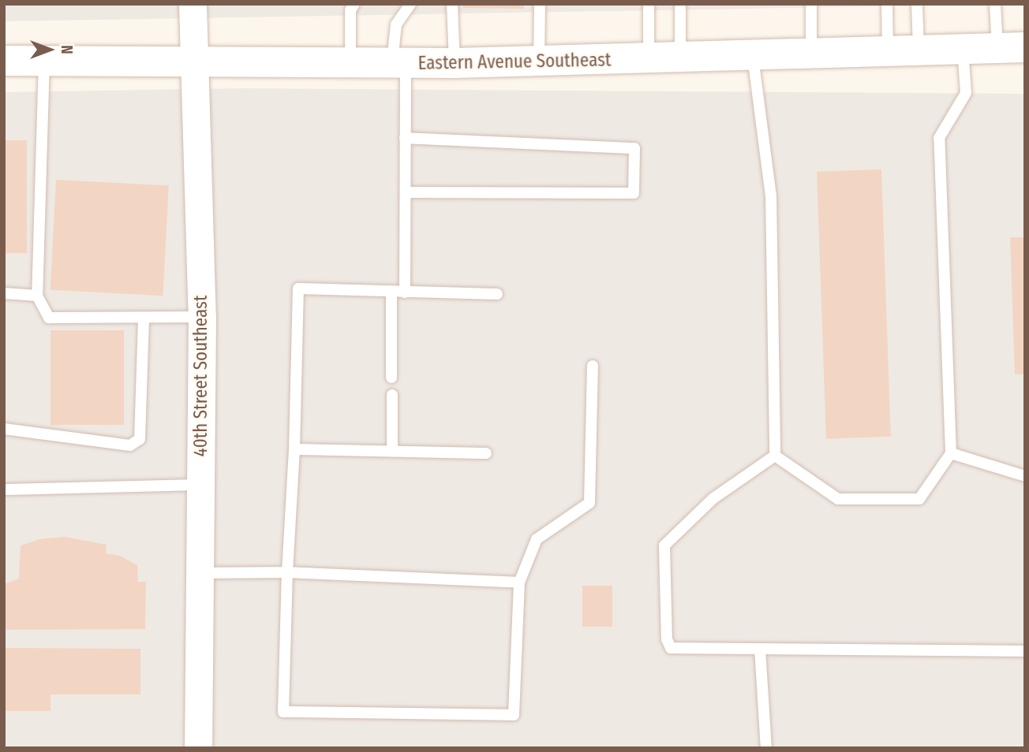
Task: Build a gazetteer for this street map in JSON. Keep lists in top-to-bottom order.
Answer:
{
  "streets": {
    "main road": ["Eastern Avenue Southeast"],
    "street": ["40th Street Southeast"]
  },
  "crossings": [
    ["Eastern Avenue Southeast", "40th Street Southeast"]
  ],
  "north": "right"
}
